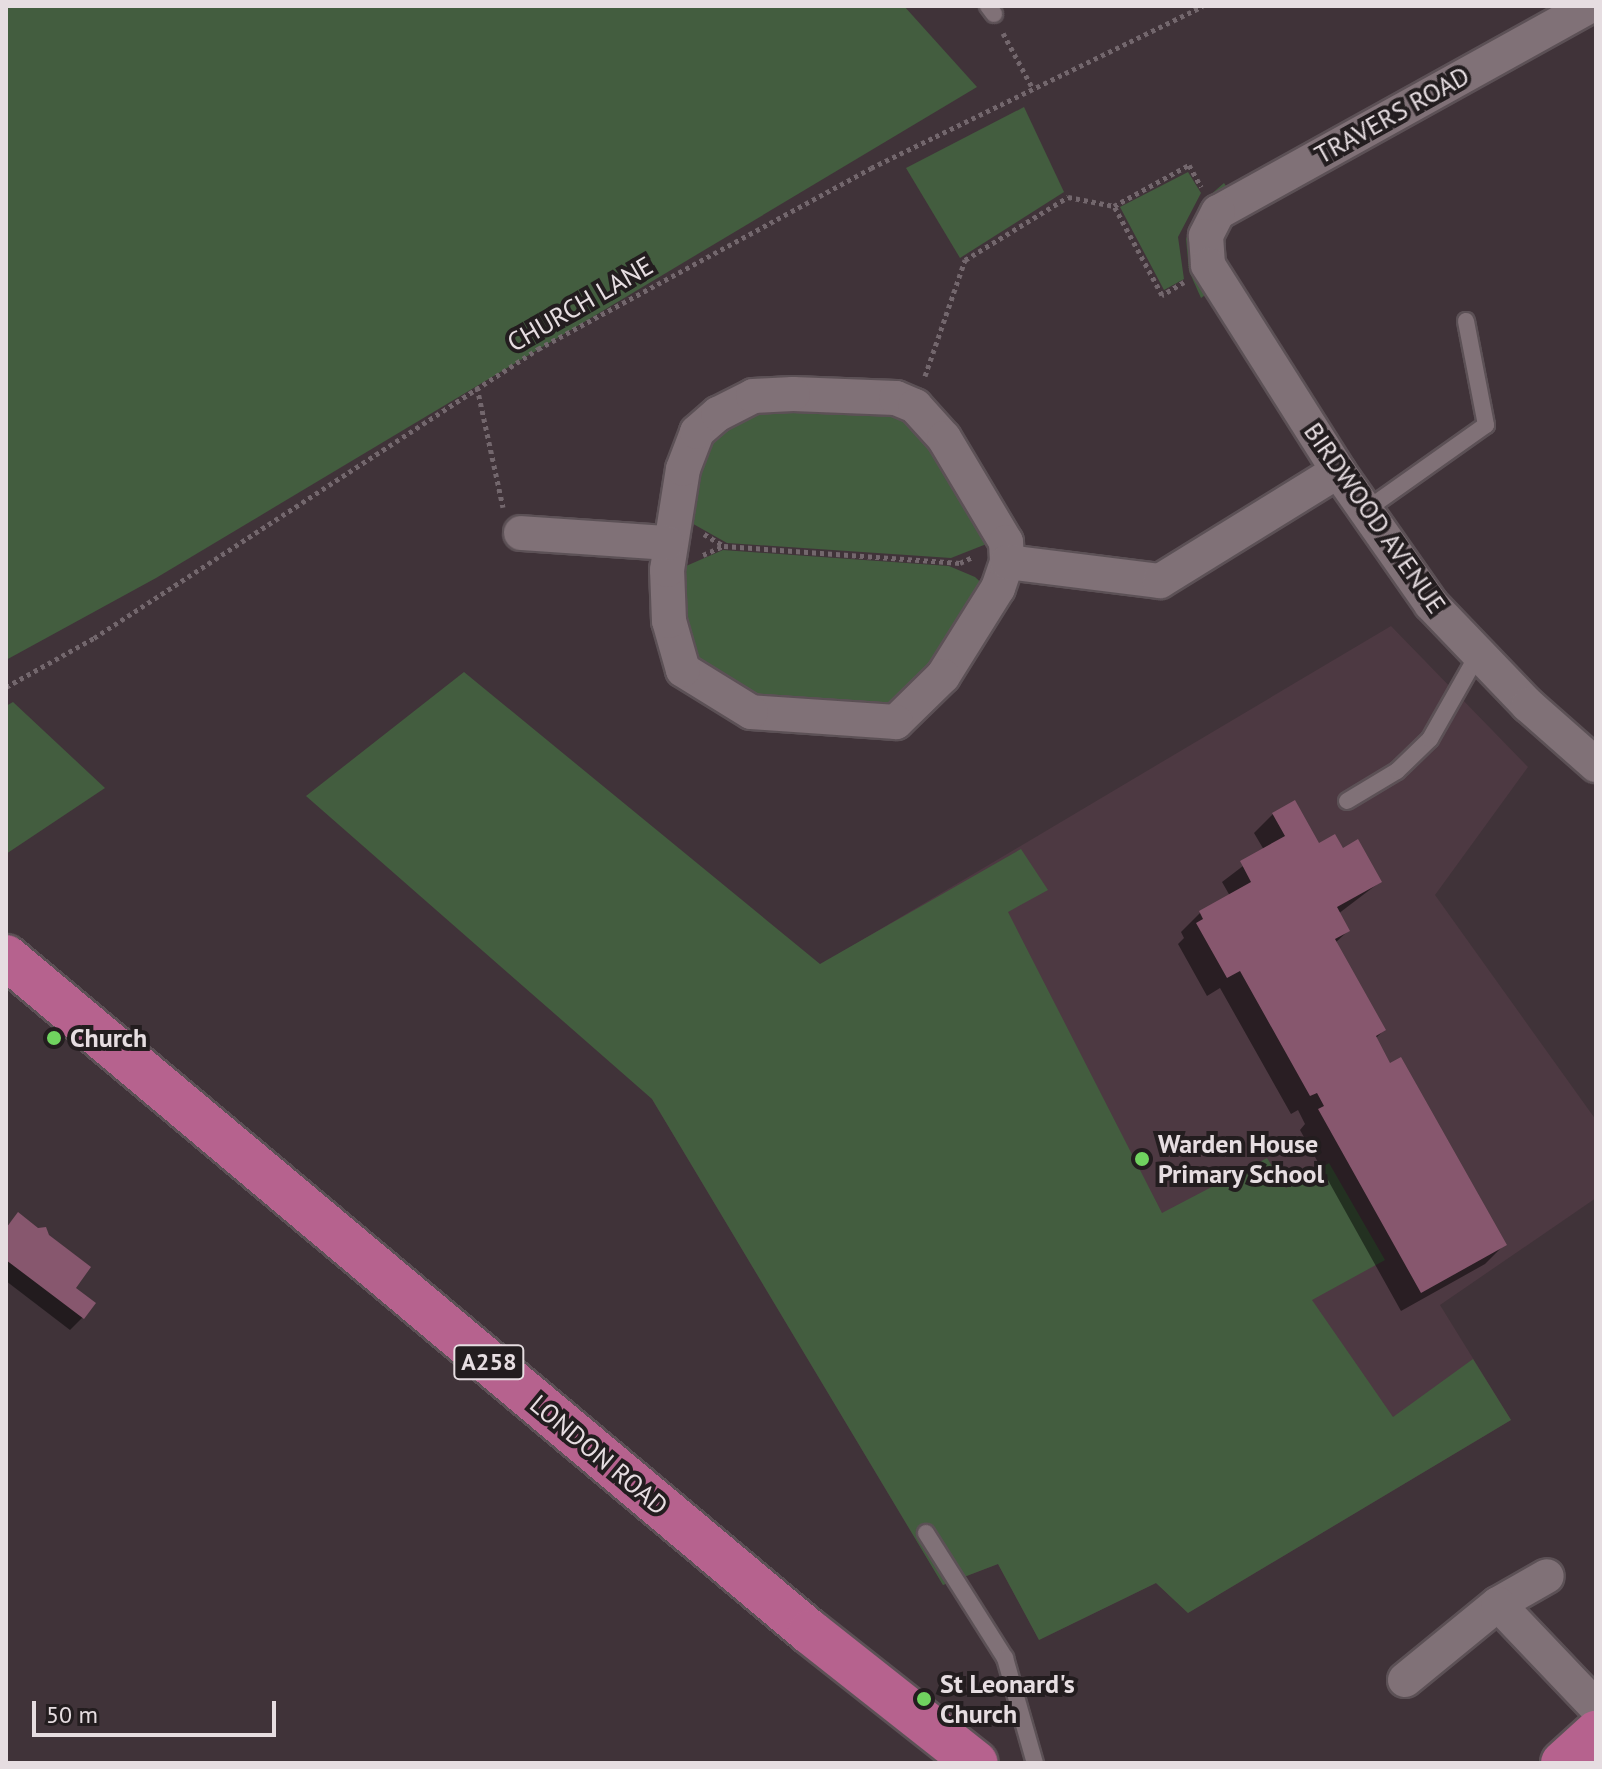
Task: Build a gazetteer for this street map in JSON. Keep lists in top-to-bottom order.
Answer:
{
  "streets": {
    "main road": ["A258", "LONDON ROAD"],
    "street": ["TRAVERS ROAD", "BIRDWOOD AVENUE"],
    "path": ["CHURCH LANE"]
  },
  "crossings": [
    ["TRAVERS ROAD", "BIRDWOOD AVENUE"]
  ],
  "places": ["Church", "Warden House Primary School", "St Leonard's Church"],
  "scale_bar": "50 m"
}
